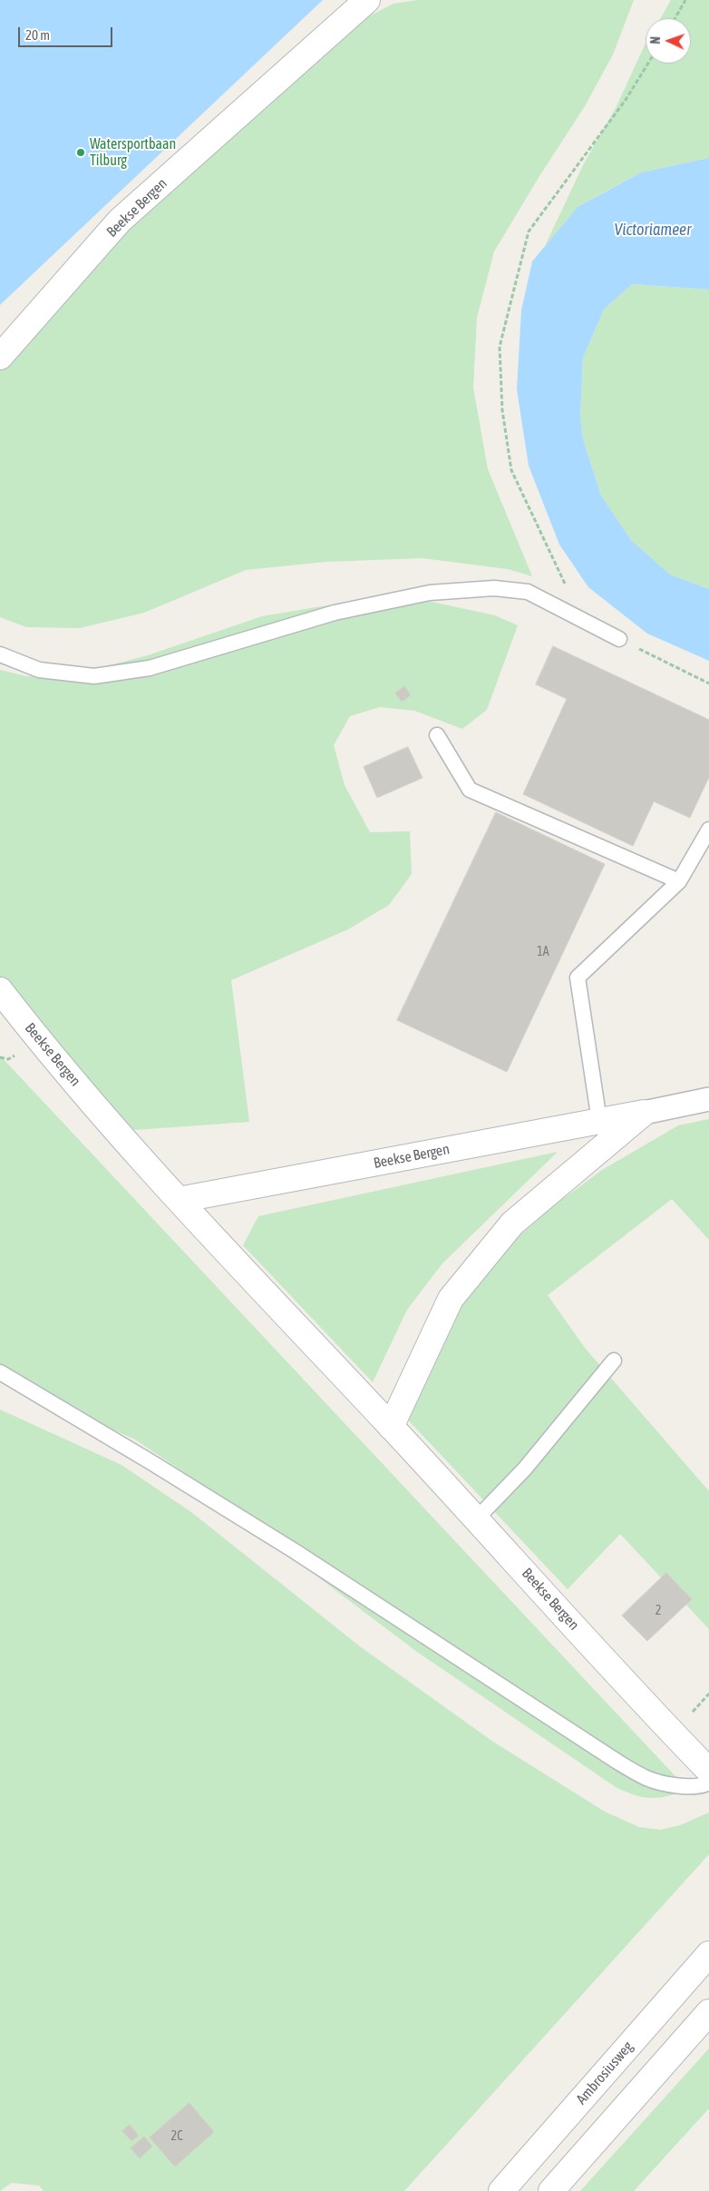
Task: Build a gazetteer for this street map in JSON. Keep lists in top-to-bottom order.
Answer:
{
  "streets": {
    "street": ["Beekse Bergen", "Ambrosiusweg"]
  },
  "water": ["Victoriameer"],
  "places": ["Watersportbaan Tilburg"],
  "house_numbers": ["1A", "2", "2C"],
  "scale_bar": "20 m",
  "north": "left"
}
